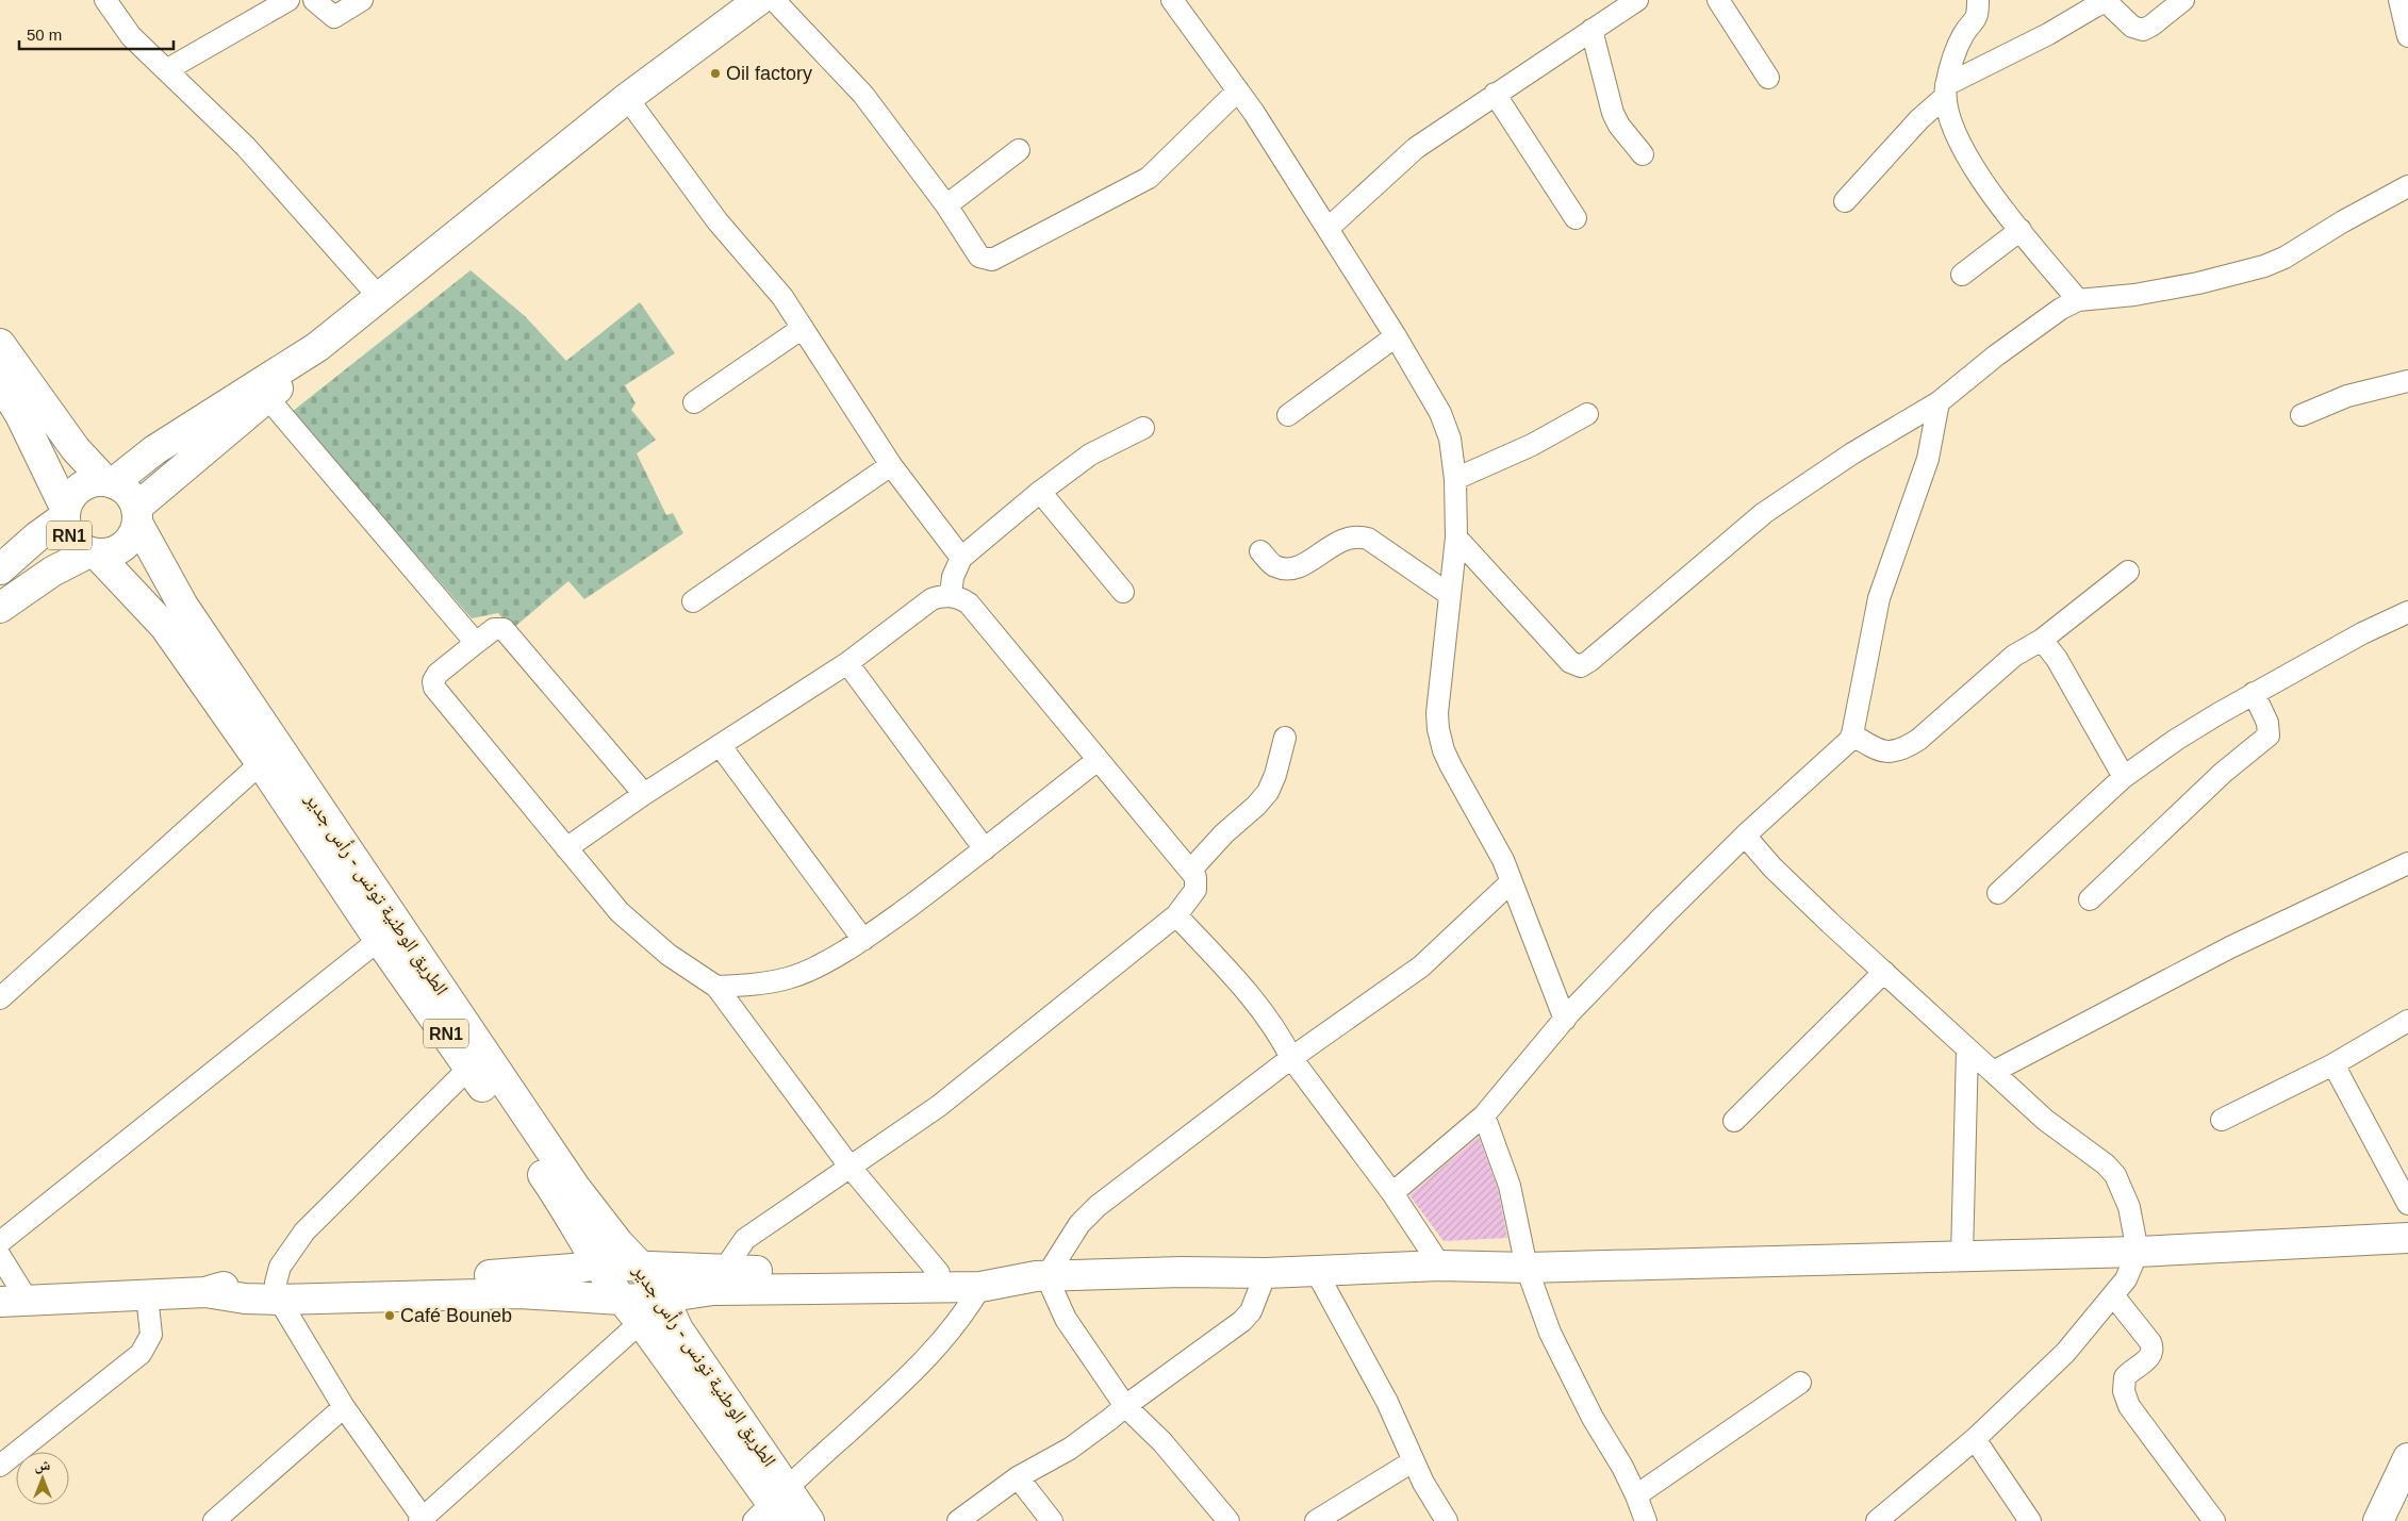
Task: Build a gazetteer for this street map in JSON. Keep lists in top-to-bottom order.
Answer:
{
  "streets": {
    "main road": ["RN1", "الطريق الوطنية تونس - رأس جدير"]
  },
  "crossings": [
    ["RN1", "الطريق الوطنية تونس - رأس جدير"]
  ],
  "places": ["Oil factory", "Café Bouneb"],
  "scale_bar": "50 m",
  "north": "top"
}
